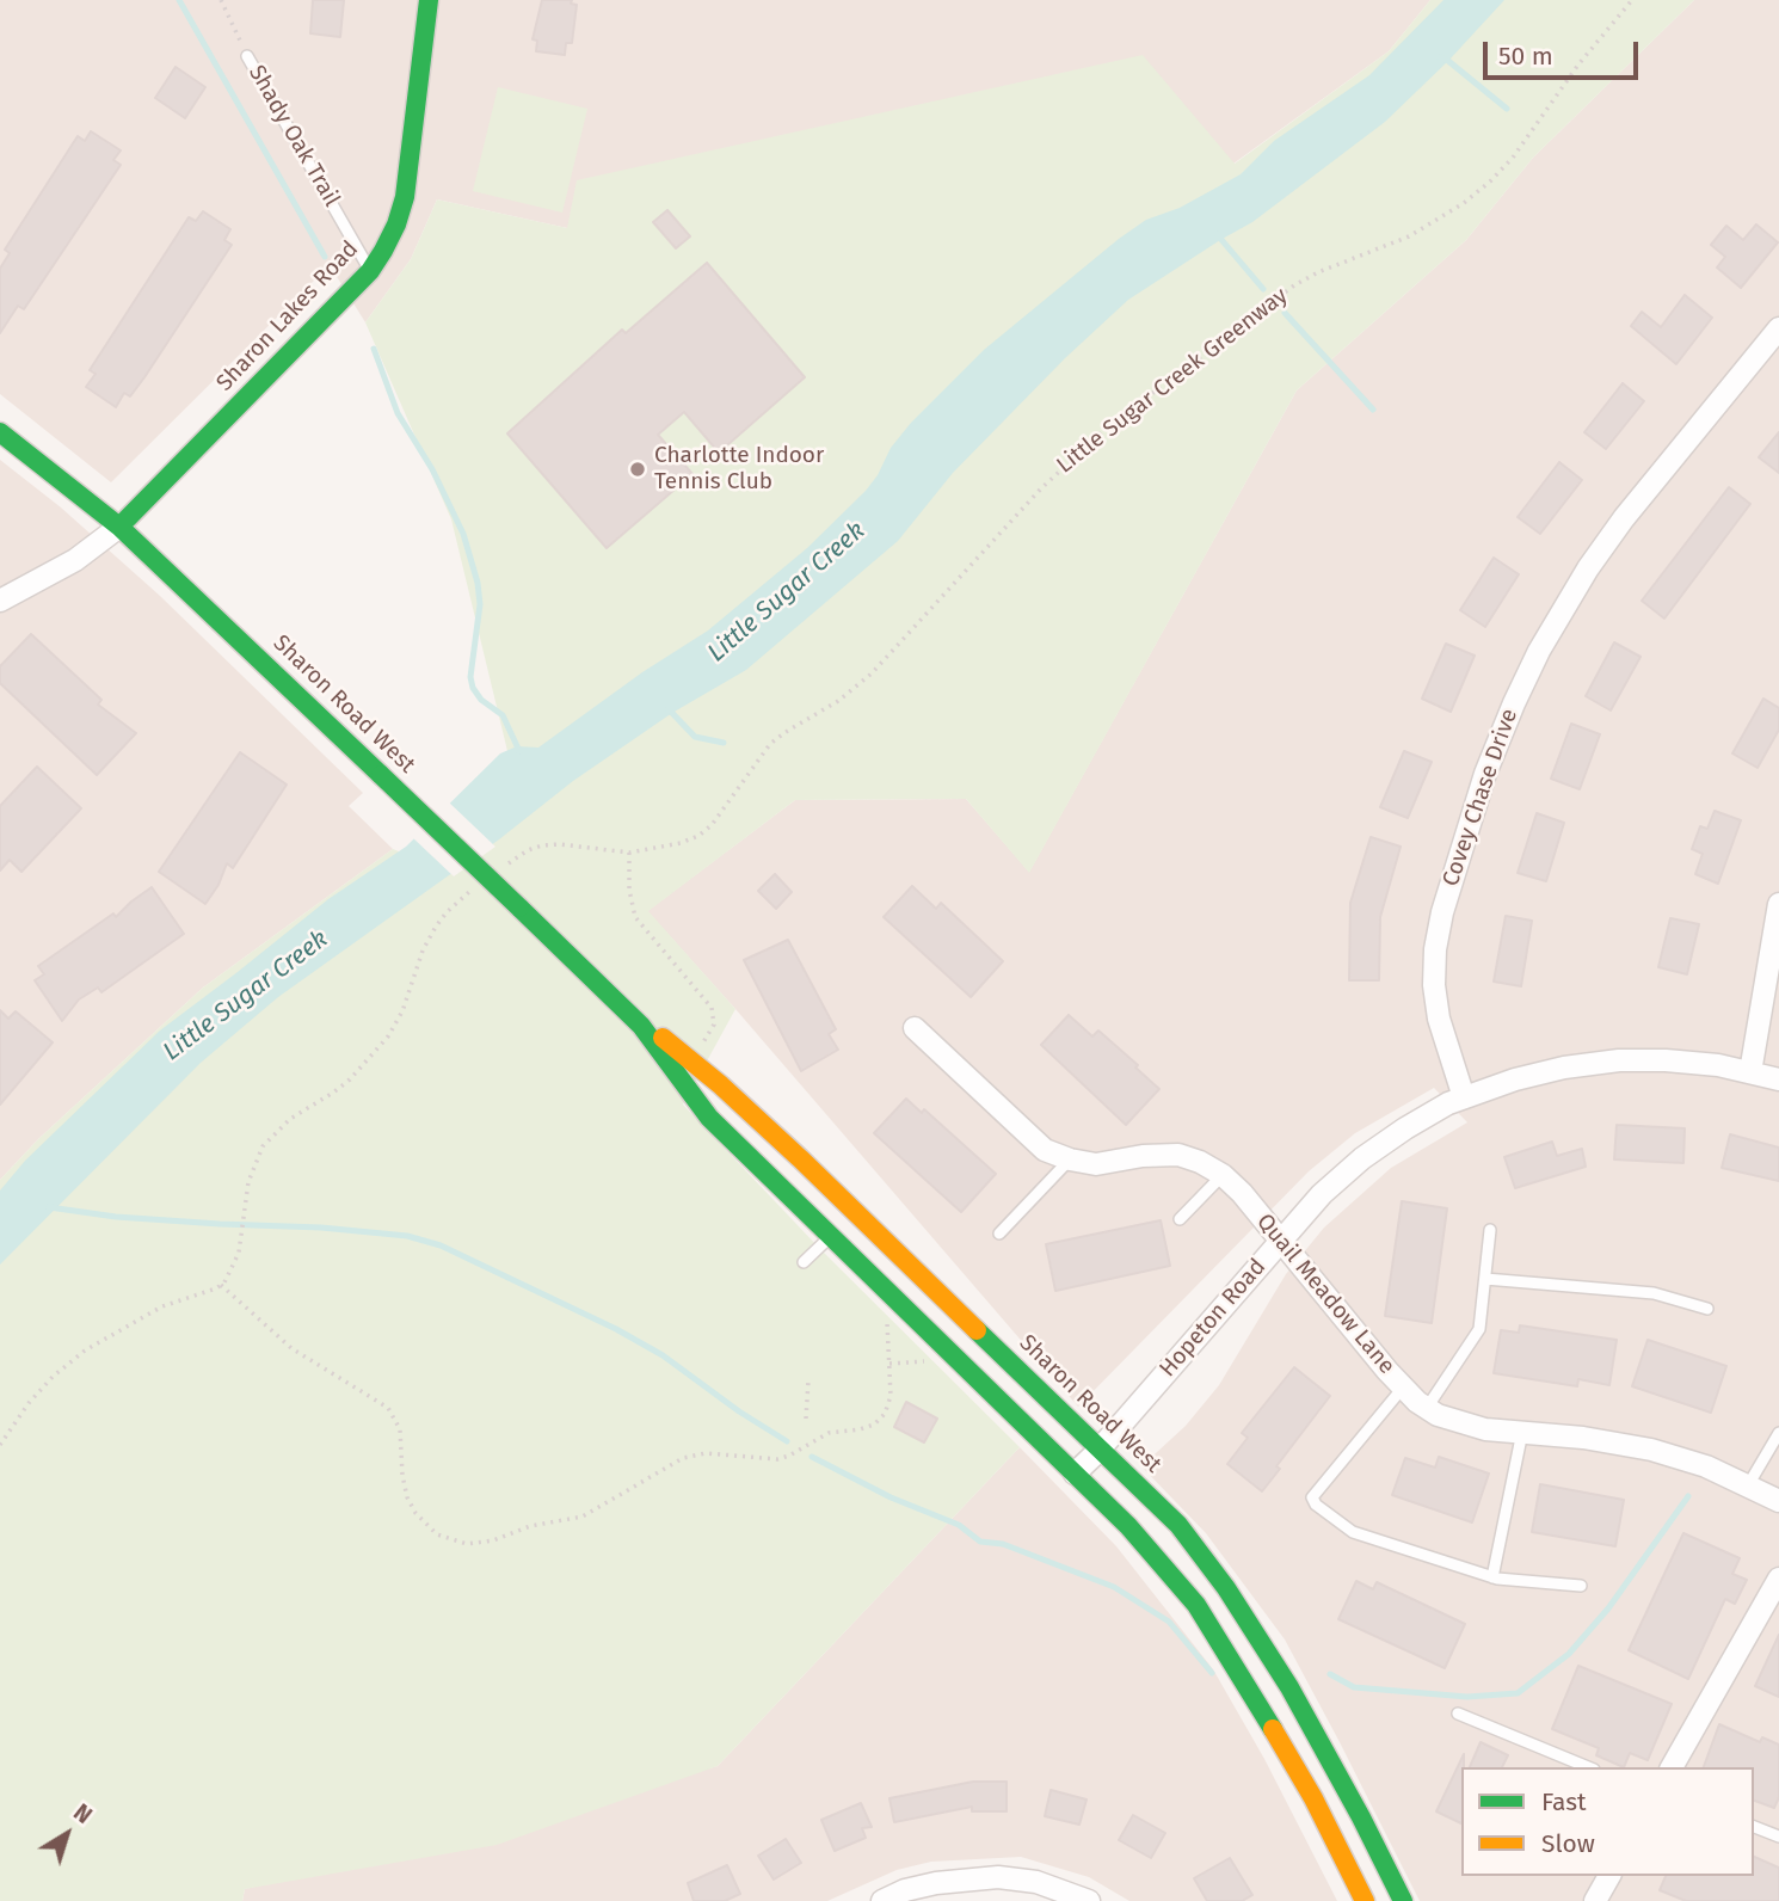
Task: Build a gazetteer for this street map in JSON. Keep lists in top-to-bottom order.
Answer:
{
  "streets": {
    "main road": ["Sharon Lakes Road", "Sharon Road West"],
    "street": ["Covey Chase Drive", "Quail Meadow Lane", "Hopeton Road"],
    "lane": ["Shady Oak Trail"],
    "path": ["Little Sugar Creek Greenway"]
  },
  "crossings": [
    ["Shady Oak Trail", "Sharon Lakes Road"],
    ["Sharon Lakes Road", "Sharon Road West"],
    ["Sharon Road West", "Hopeton Road"],
    ["Covey Chase Drive", "Hopeton Road"],
    ["Quail Meadow Lane", "Hopeton Road"]
  ],
  "water": ["Little Sugar Creek"],
  "places": ["Charlotte Indoor Tennis Club"],
  "legend": ["Fast", "Slow"],
  "scale_bar": "50 m",
  "north": "top right"
}
